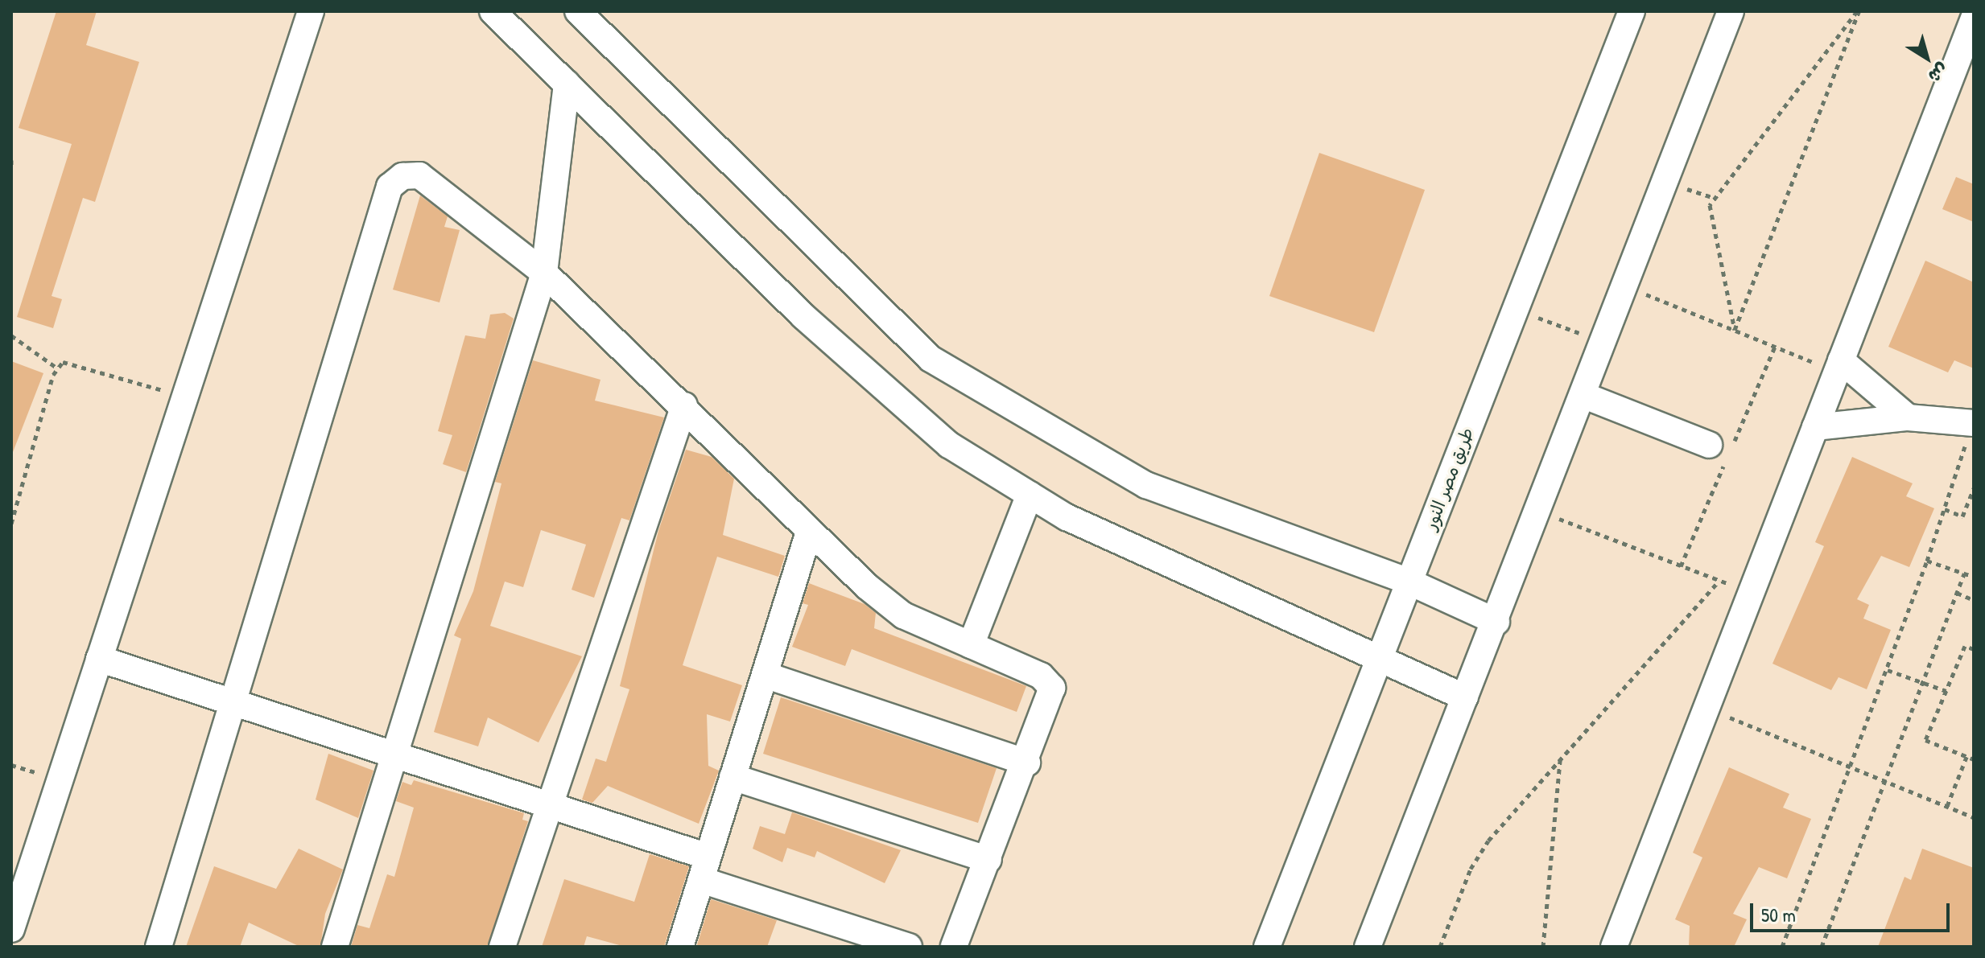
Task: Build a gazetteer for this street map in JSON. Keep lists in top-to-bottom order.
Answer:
{
  "streets": {
    "street": ["طريق مصر النور"]
  },
  "scale_bar": "50 m",
  "north": "bottom right"
}
